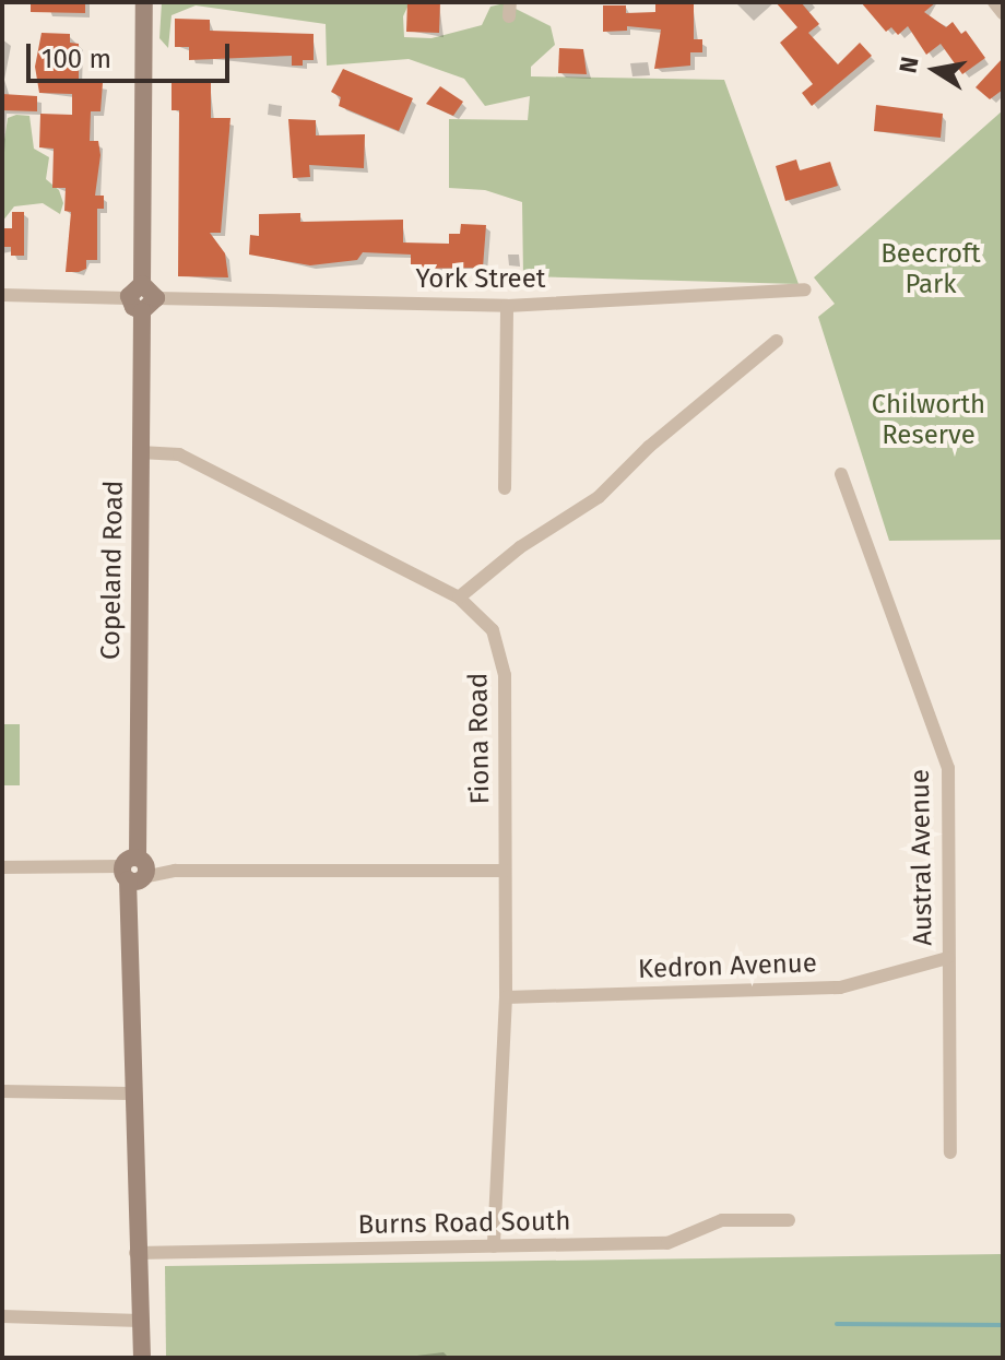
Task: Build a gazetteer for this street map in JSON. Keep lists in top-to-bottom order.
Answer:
{
  "streets": {
    "main road": ["Copeland Road"],
    "street": [
      "York Street",
      "Fiona Road",
      "Austral Avenue",
      "Kedron Avenue",
      "Burns Road South"
    ]
  },
  "crossings": [
    ["Copeland Road", "Fiona Road"],
    ["Copeland Road", "Burns Road South"],
    ["Fiona Road", "Kedron Avenue"],
    ["Fiona Road", "Burns Road South"],
    ["Austral Avenue", "Kedron Avenue"]
  ],
  "parks": ["Beecroft Park", "Chilworth Reserve"],
  "scale_bar": "100 m",
  "north": "left"
}
